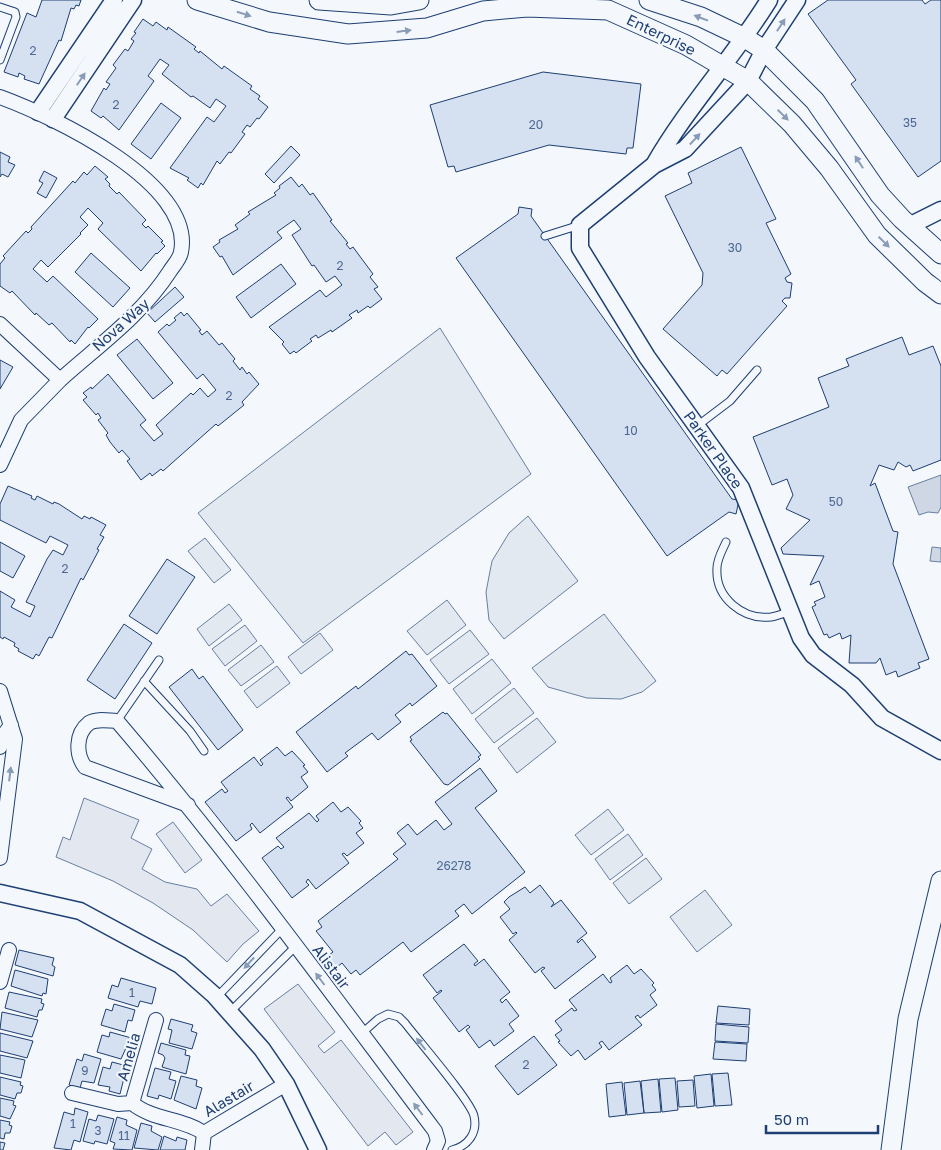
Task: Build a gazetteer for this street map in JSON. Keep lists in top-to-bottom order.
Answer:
{
  "streets": {
    "main road": ["Enterprise"],
    "street": [
      "Nova Way",
      "Parker Place",
      "Alistair",
      "Amelia",
      "Alastair"
    ]
  },
  "crossings": [
    ["Amelia", "Alastair"]
  ],
  "house_numbers": [
    "2",
    "2",
    "35",
    "20",
    "30",
    "2",
    "2",
    "10",
    "50",
    "2",
    "26278",
    "1",
    "2",
    "9",
    "1",
    "3",
    "11"
  ],
  "scale_bar": "50 m"
}
